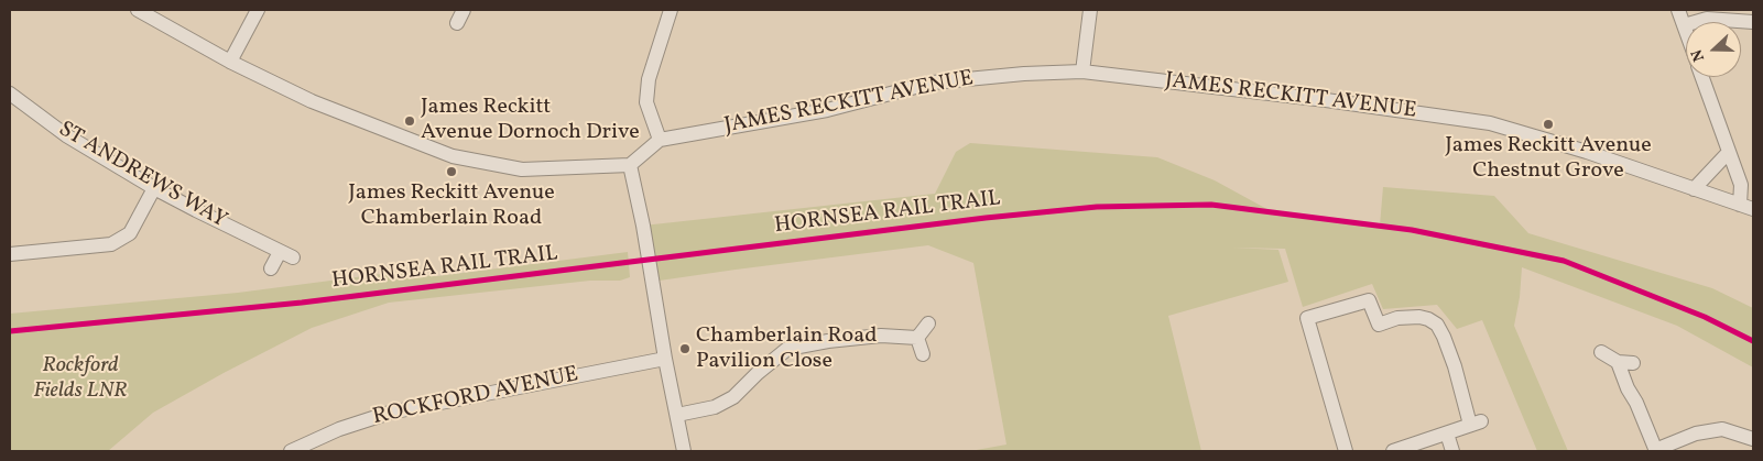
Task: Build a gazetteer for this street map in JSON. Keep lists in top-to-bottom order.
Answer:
{
  "streets": {
    "street": ["JAMES RECKITT AVENUE", "ST ANDREWS WAY", "ROCKFORD AVENUE"],
    "cycle path": ["HORNSEA RAIL TRAIL"]
  },
  "parks": ["Rockford Fields LNR"],
  "places": [
    "James Reckitt Avenue Dornoch Drive",
    "James Reckitt Avenue Chestnut Grove",
    "James Reckitt Avenue Chamberlain Road",
    "Chamberlain Road Pavilion Close"
  ],
  "north": "left"
}
